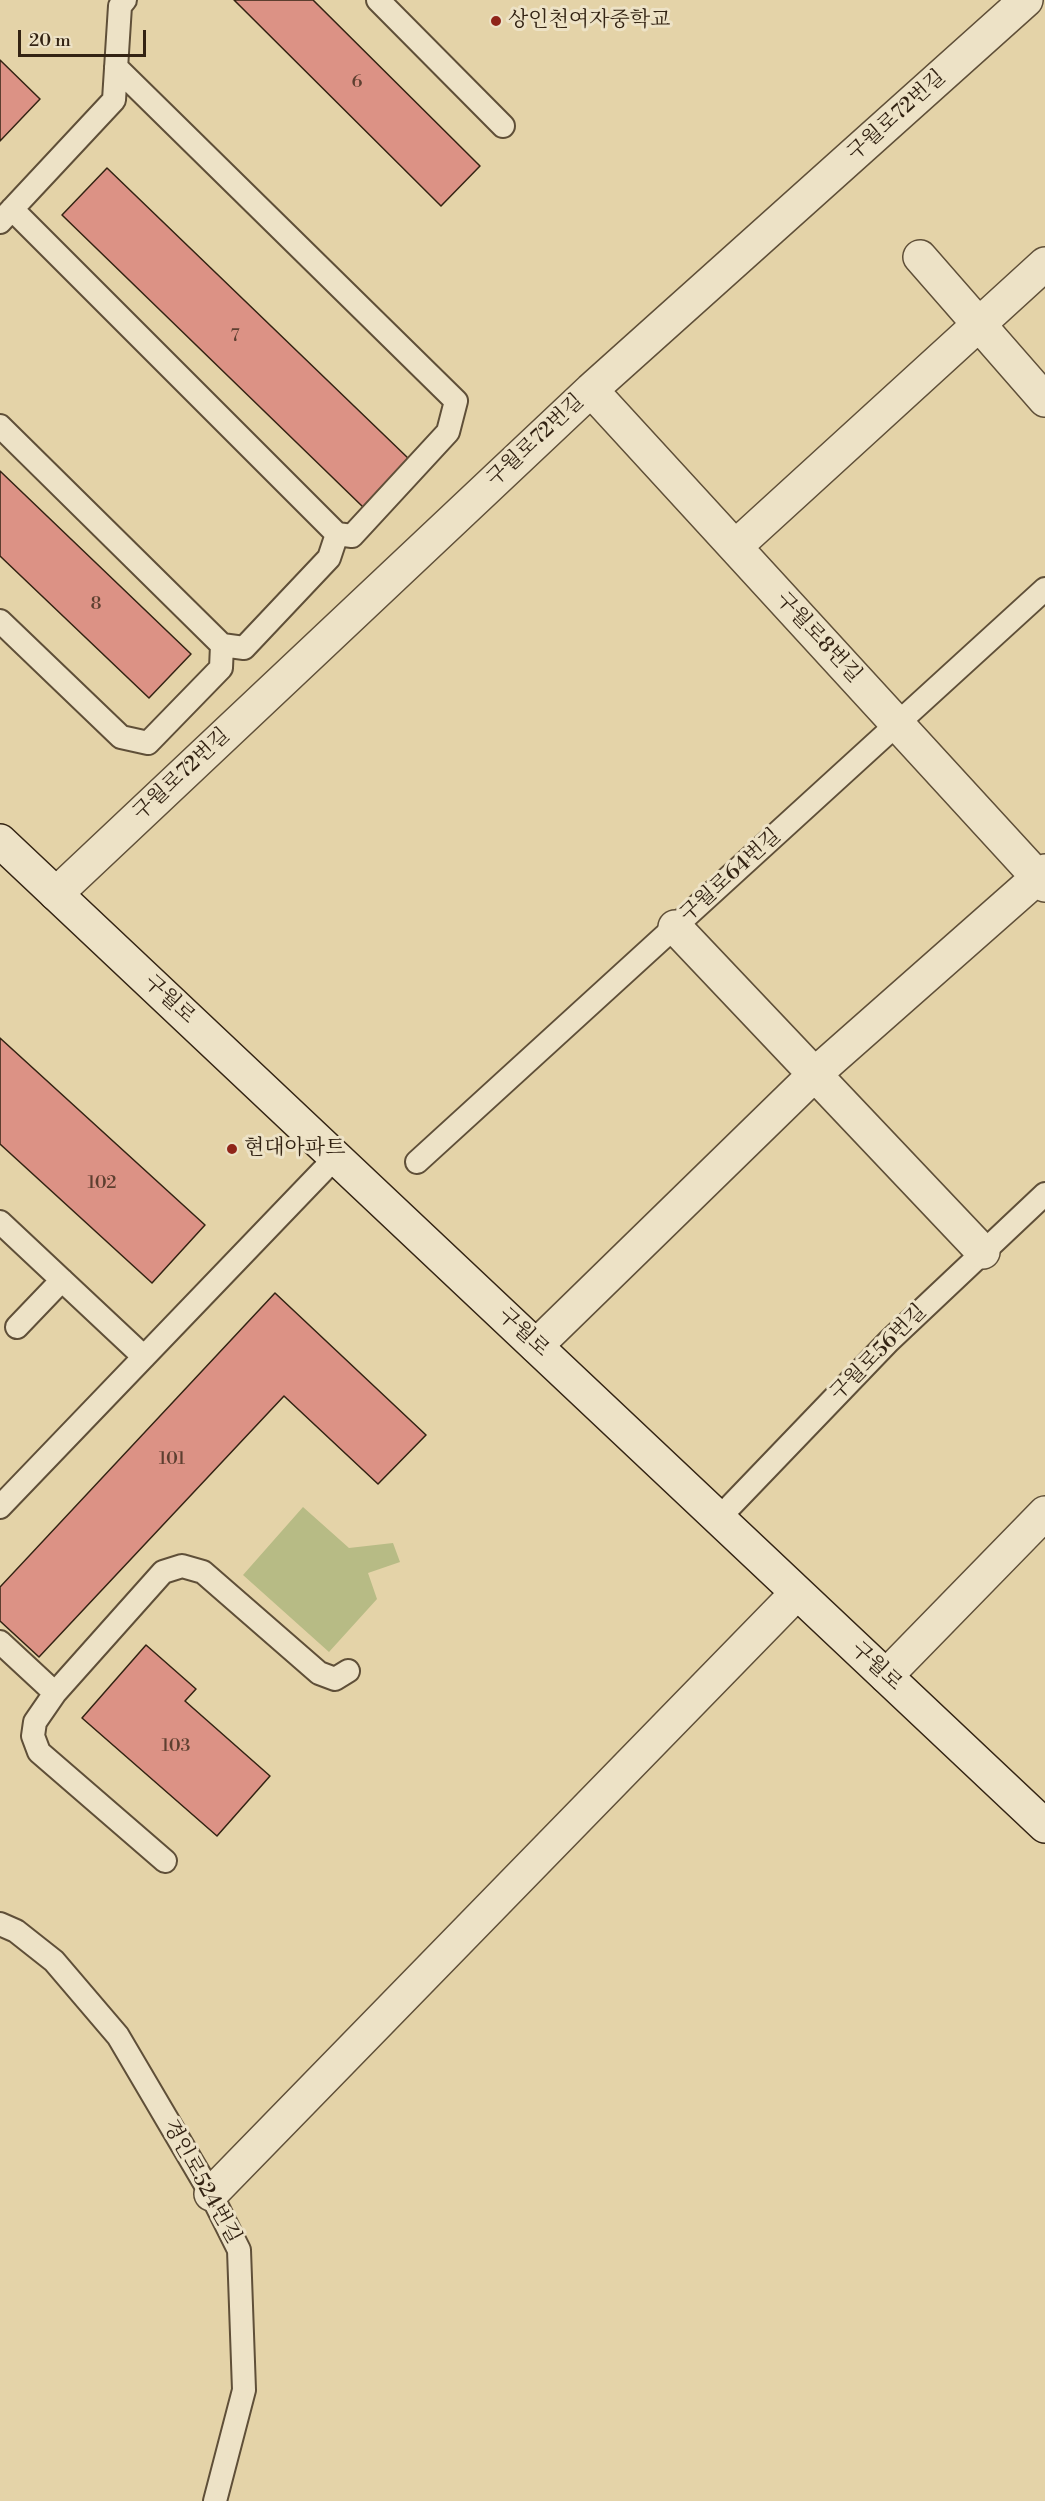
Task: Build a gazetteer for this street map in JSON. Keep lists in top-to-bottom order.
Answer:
{
  "streets": {
    "street": ["구월로72번길", "구월로8번길", "구월로"],
    "lane": ["구월로64번길", "구월로56번길", "경인로524번길"]
  },
  "crossings": [
    ["구월로72번길", "구월로8번길"],
    ["구월로72번길", "구월로"],
    ["구월로8번길", "구월로64번길"],
    ["구월로", "구월로56번길"]
  ],
  "places": ["상인천여자중학교", "현대아파트"],
  "house_numbers": [
    "6",
    "7",
    "8",
    "102",
    "101",
    "103"
  ],
  "scale_bar": "20 m"
}
